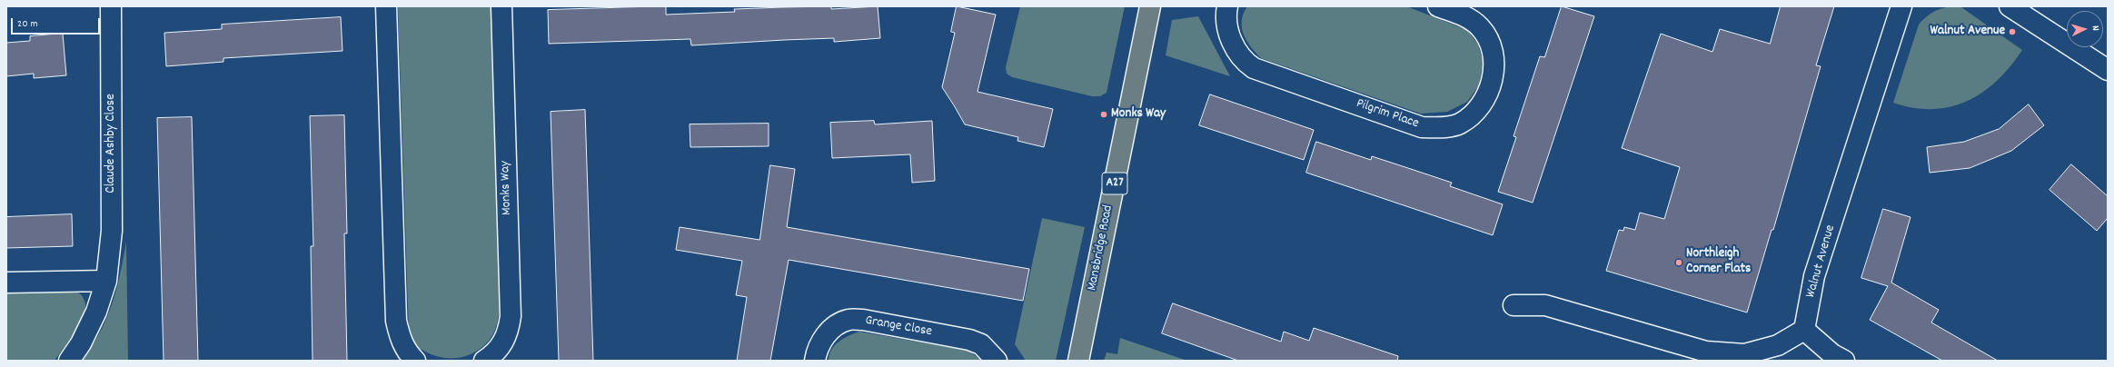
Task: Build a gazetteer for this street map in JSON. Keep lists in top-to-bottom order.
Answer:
{
  "streets": {
    "main road": ["A27", "Mansbridge Road"],
    "street": [
      "Pilgrim Place",
      "Claude Ashby Close",
      "Monks Way",
      "Walnut Avenue",
      "Grange Close"
    ]
  },
  "places": ["Walnut Avenue", "Monks Way", "Northleigh Corner Flats"],
  "scale_bar": "20 m",
  "north": "right"
}
